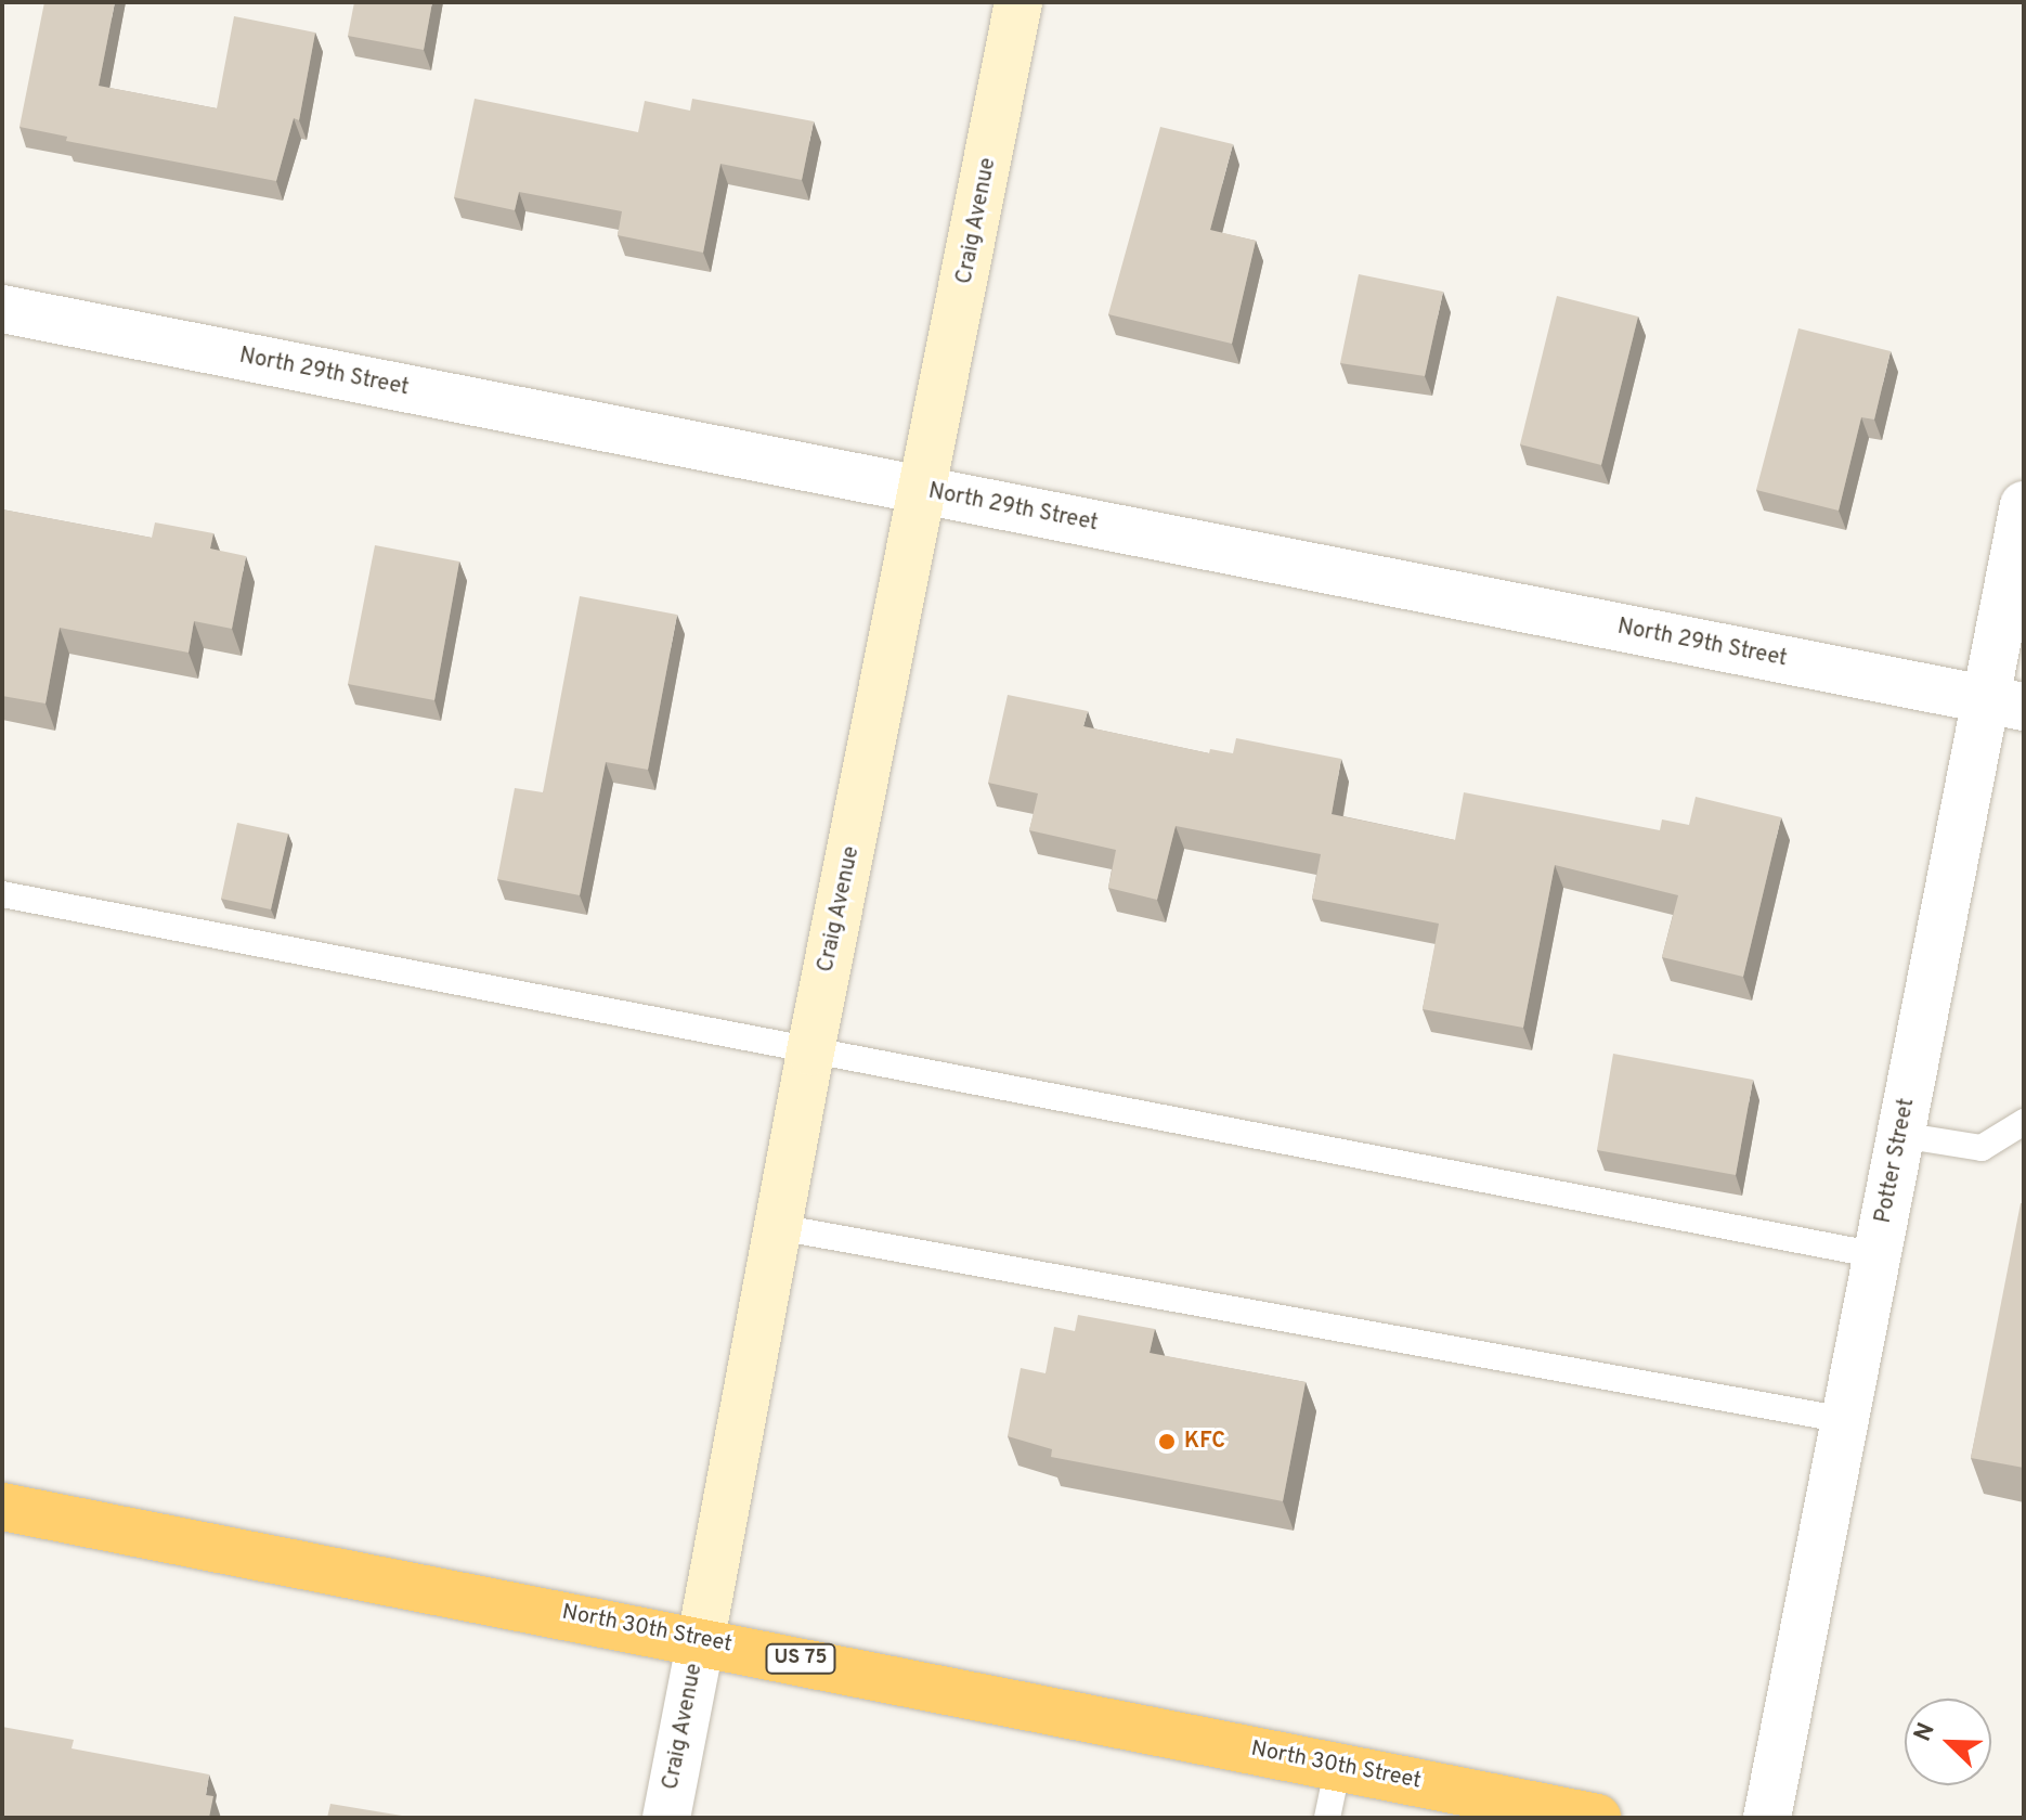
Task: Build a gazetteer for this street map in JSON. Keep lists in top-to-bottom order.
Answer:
{
  "streets": {
    "highway": ["North 30th Street", "US 75"],
    "main road": ["Craig Avenue"],
    "street": ["North 29th Street", "Potter Street"]
  },
  "crossings": [
    ["Craig Avenue", "North 29th Street"],
    ["Craig Avenue", "North 30th Street"],
    ["North 29th Street", "Potter Street"]
  ],
  "places": ["KFC"],
  "north": "top left"
}
